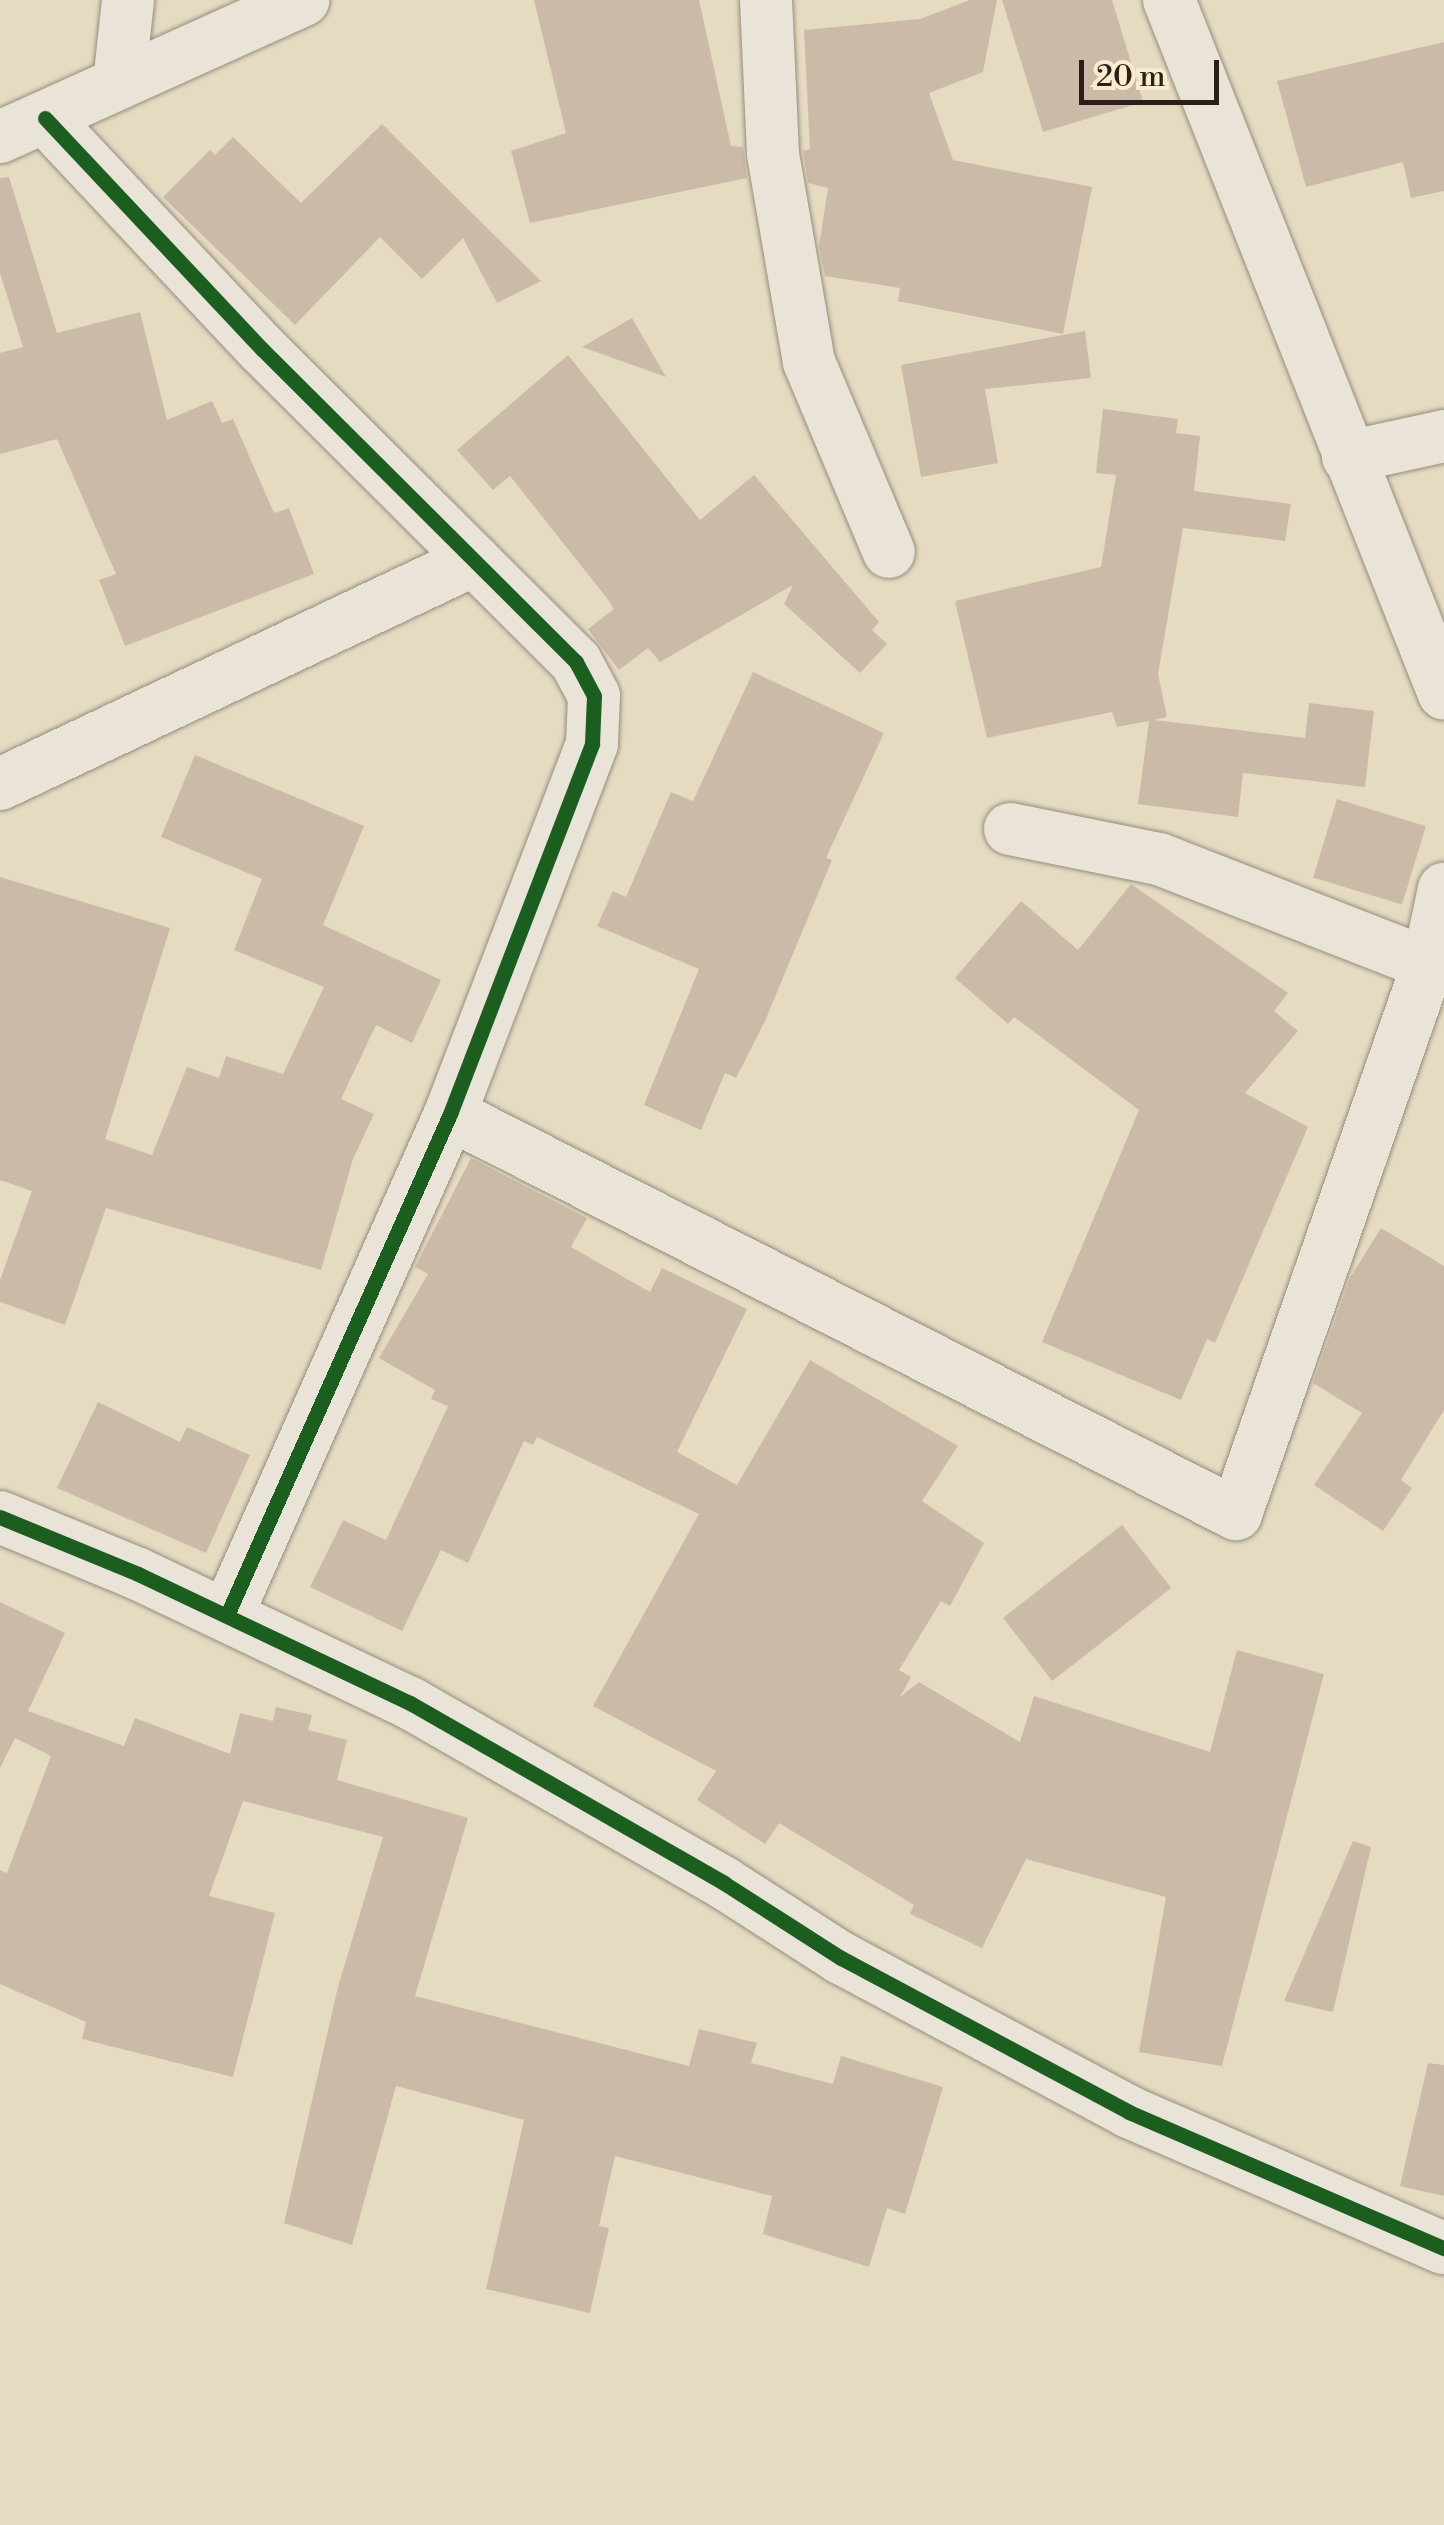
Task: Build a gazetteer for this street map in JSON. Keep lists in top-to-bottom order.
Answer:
{
  "scale_bar": "20 m"
}
